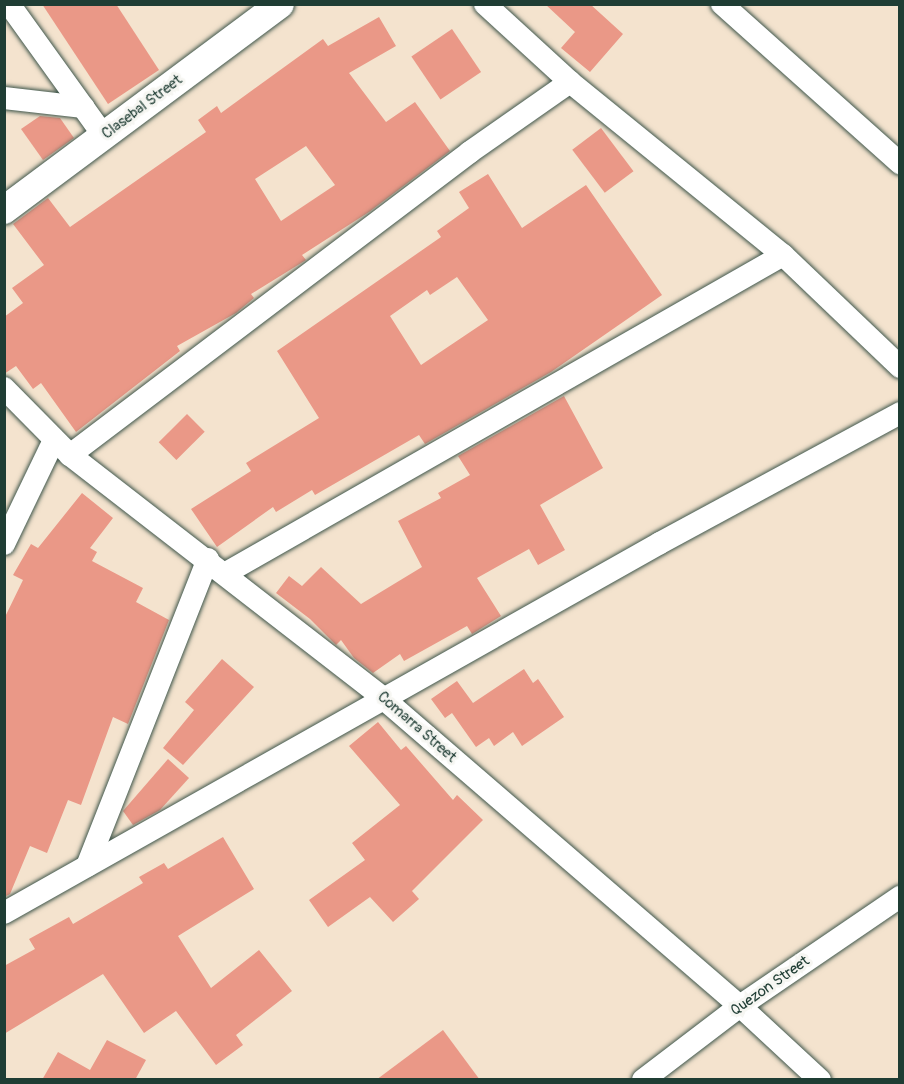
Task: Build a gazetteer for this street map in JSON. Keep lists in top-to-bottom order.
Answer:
{
  "streets": {
    "street": ["Clasebal Street", "Comarra Street", "Quezon Street"]
  },
  "crossings": [
    ["Comarra Street", "Quezon Street"]
  ]
}
